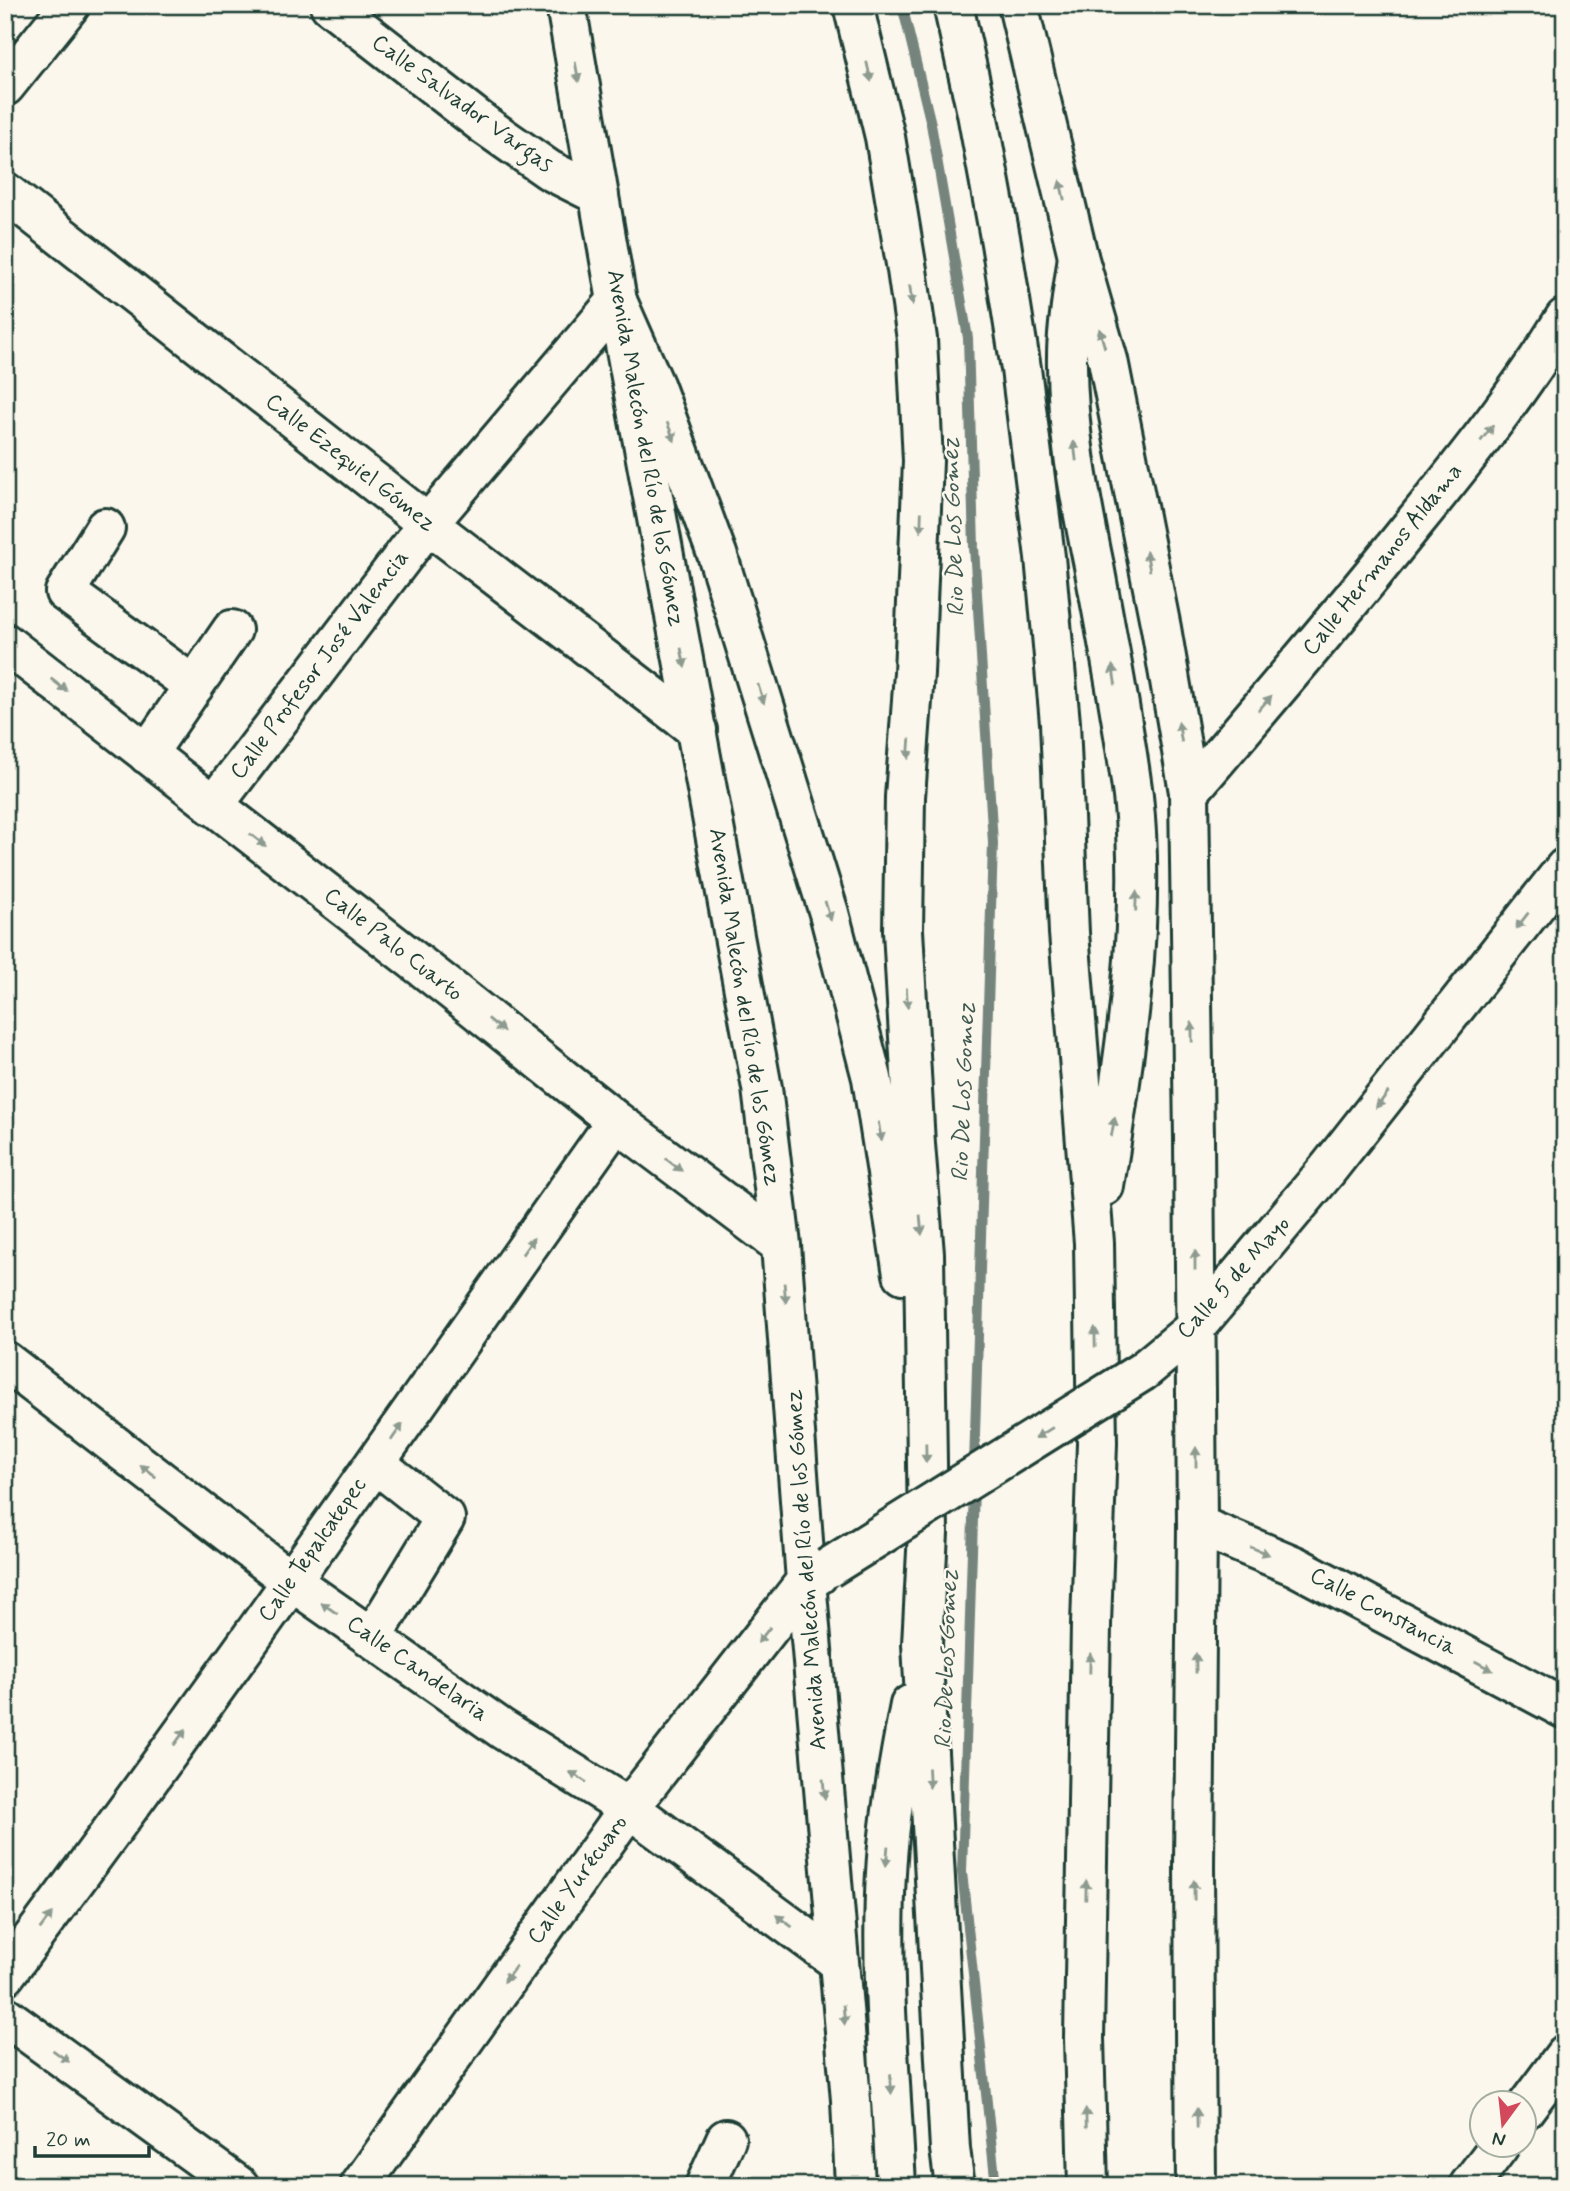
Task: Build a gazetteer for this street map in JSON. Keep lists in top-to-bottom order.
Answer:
{
  "streets": {
    "street": [
      "Calle Salvador Vargas",
      "Avenida Malecón del Río de los Gómez",
      "Calle Ezequiel Gómez",
      "Calle Hermanos Aldama",
      "Calle Profesor José Valencia",
      "Calle Palo Cuarto",
      "Calle 5 de Mayo",
      "Calle Tepalcatepec",
      "Calle Constancia",
      "Calle Candelaria",
      "Calle Yurécuaro"
    ]
  },
  "crossings": [
    ["Calle Salvador Vargas", "Avenida Malecón del Río de los Gómez"],
    ["Avenida Malecón del Río de los Gómez", "Calle Ezequiel Gómez"],
    ["Avenida Malecón del Río de los Gómez", "Calle Profesor José Valencia"],
    ["Avenida Malecón del Río de los Gómez", "Calle Palo Cuarto"],
    ["Avenida Malecón del Río de los Gómez", "Calle 5 de Mayo"],
    ["Avenida Malecón del Río de los Gómez", "Calle Candelaria"],
    ["Avenida Malecón del Río de los Gómez", "Calle Yurécuaro"],
    ["Calle Ezequiel Gómez", "Calle Profesor José Valencia"],
    ["Calle Profesor José Valencia", "Calle Palo Cuarto"],
    ["Calle Palo Cuarto", "Calle Tepalcatepec"],
    ["Calle 5 de Mayo", "Calle Yurécuaro"],
    ["Calle Tepalcatepec", "Calle Candelaria"],
    ["Calle Candelaria", "Calle Yurécuaro"]
  ],
  "one_way": [
    "Calle Hermanos Aldama",
    "Calle Palo Cuarto",
    "Calle 5 de Mayo",
    "Calle Tepalcatepec",
    "Calle Constancia",
    "Calle Candelaria",
    "Calle Yurécuaro"
  ],
  "water": ["Rio De Los Gomez"],
  "scale_bar": "20 m",
  "north": "bottom"
}
